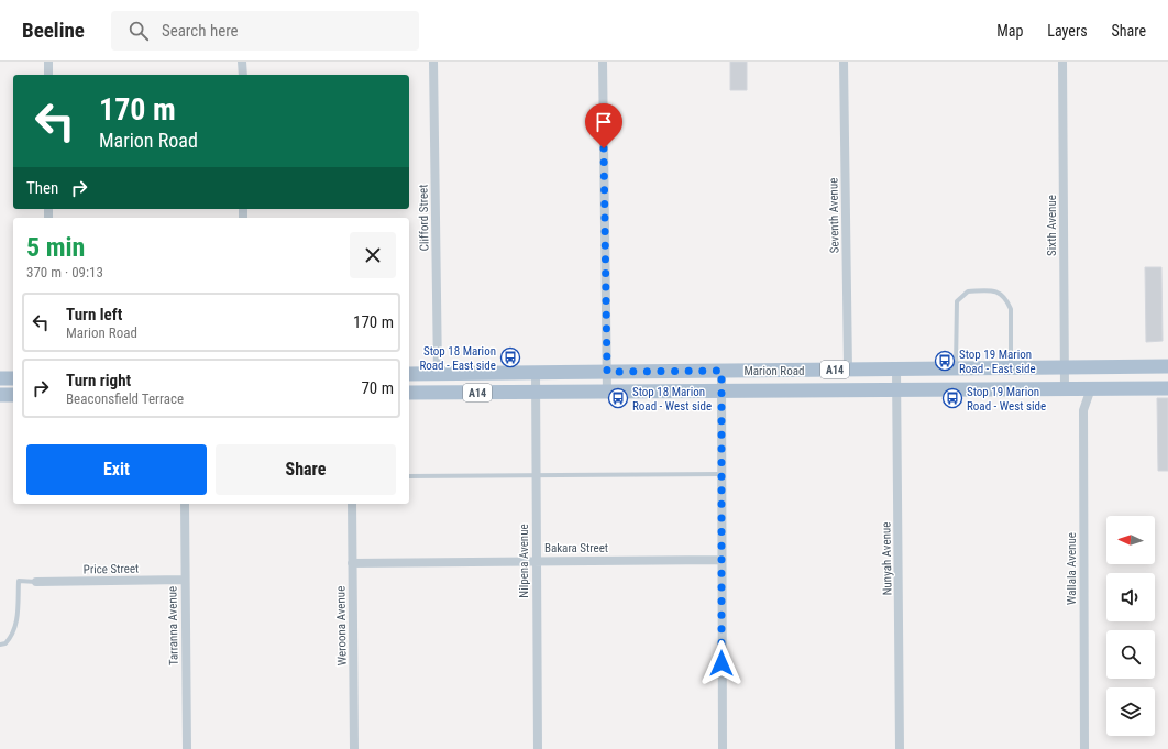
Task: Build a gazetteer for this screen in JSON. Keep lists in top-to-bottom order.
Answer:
{
  "streets": {
    "main road": ["A14", "Marion Road"],
    "street": [
      "Seventh Avenue",
      "Clifford Street",
      "Sixth Avenue",
      "Bakara Street",
      "Nunyah Avenue",
      "Nilpena Avenue",
      "Price Street",
      "Wallala Avenue",
      "Tarranna Avenue",
      "Weroona Avenue"
    ]
  },
  "crossings": [
    ["Seventh Avenue", "Marion Road"],
    ["Clifford Street", "Marion Road"],
    ["Sixth Avenue", "Marion Road"],
    ["Marion Road", "Nunyah Avenue"],
    ["Marion Road", "Nilpena Avenue"],
    ["Marion Road", "Wallala Avenue"],
    ["Bakara Street", "Nilpena Avenue"],
    ["Bakara Street", "Weroona Avenue"],
    ["Price Street", "Tarranna Avenue"]
  ],
  "places": {
    "bus stop": [
      "Stop 18 Marion Road - East side",
      "Stop 19 Marion Road - East side",
      "Stop 18 Marion Road - West side",
      "Stop 19 Marion Road - West side"
    ]
  },
  "north": "left",
  "page": {
    "header": "Beeline",
    "search": "Search here",
    "nav": ["Map", "Layers", "Share"],
    "turn": ["170 m", "Marion Road"],
    "then": "Then",
    "heading": ["5 min", "370 m · 09:13"],
    "list": [
      {
        "name": "Turn left",
        "note": "Marion Road",
        "value": "170 m"
      },
      {
        "name": "Turn right",
        "note": "Beaconsfield Terrace",
        "value": "70 m"
      }
    ],
    "buttons": ["Exit", "Share"]
  }
}
